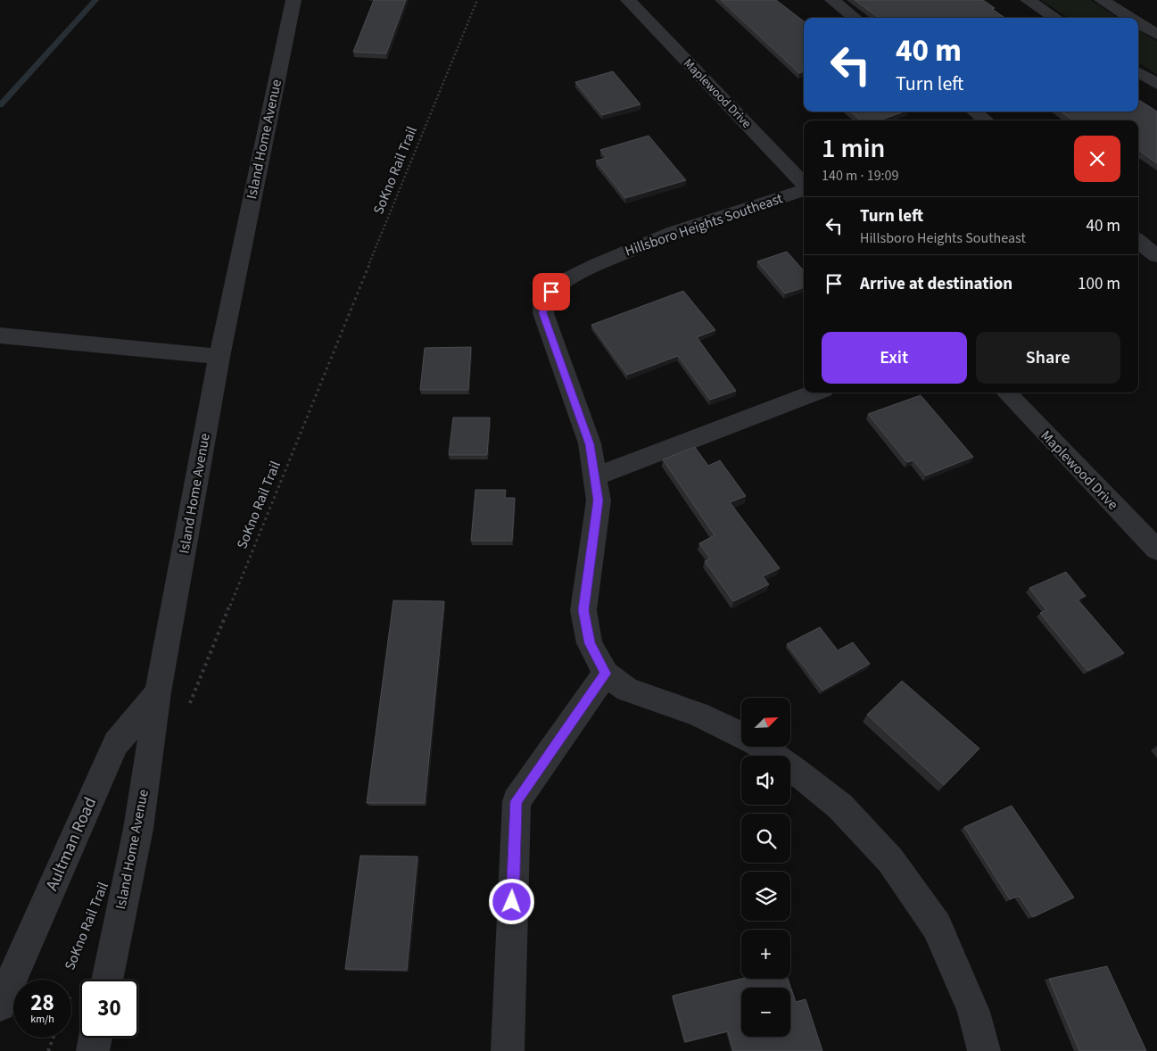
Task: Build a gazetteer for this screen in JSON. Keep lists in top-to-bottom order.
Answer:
{
  "streets": {
    "street": [
      "Maplewood Drive",
      "Island Home Avenue",
      "Hillsboro Heights Southeast",
      "Aultman Road"
    ],
    "path": ["SoKno Rail Trail"]
  },
  "crossings": [
    ["Island Home Avenue", "Aultman Road"]
  ],
  "north": "top right",
  "page": {
    "turn": ["40 m", "Turn left"],
    "heading": ["1 min", "140 m · 19:09"],
    "list": [
      {
        "name": "Turn left",
        "note": "Hillsboro Heights Southeast",
        "value": "40 m"
      },
      {
        "name": "Arrive at destination",
        "value": "100 m"
      }
    ],
    "buttons": ["Exit", "Share"],
    "map_buttons": ["+", "−"],
    "speed": "28 km/h",
    "limit": "30"
  }
}
